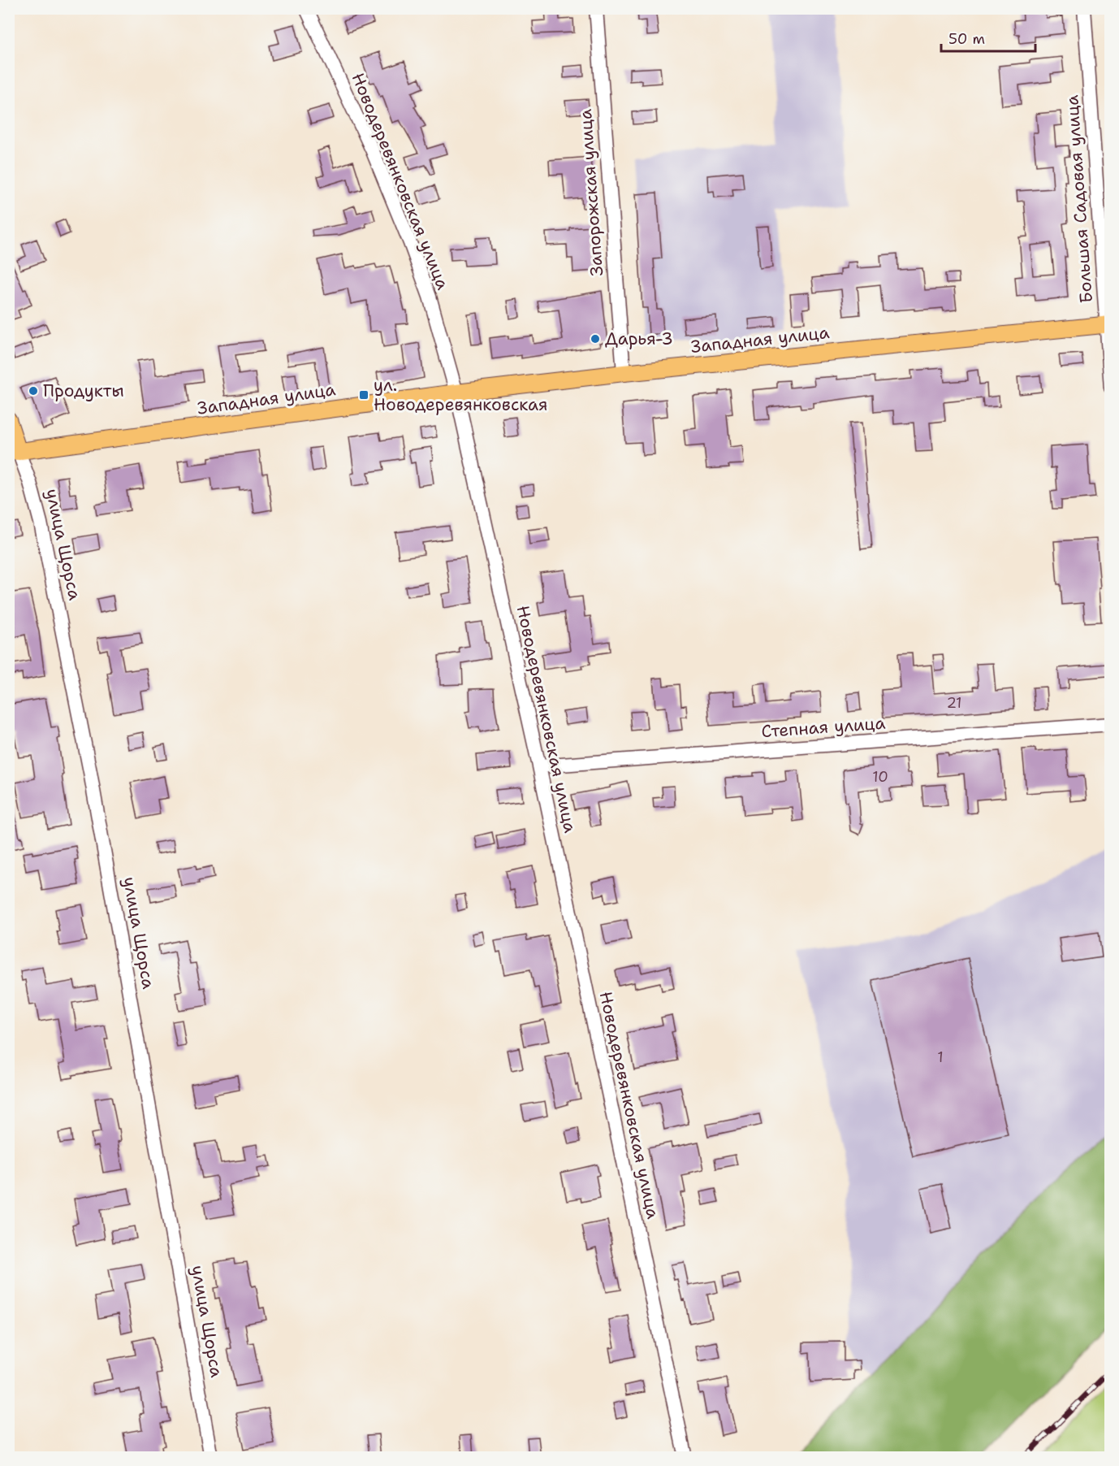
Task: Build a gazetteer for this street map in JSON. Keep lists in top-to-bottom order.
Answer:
{
  "streets": {
    "main road": ["Западная улица", "улица Щорса"],
    "street": [
      "Новодеревянковская улица",
      "Запорожская улица",
      "Большая Садовая улица",
      "Степная улица"
    ]
  },
  "crossings": [
    ["Новодеревянковская улица", "Западная улица"],
    ["Новодеревянковская улица", "Степная улица"],
    ["Запорожская улица", "Западная улица"],
    ["Большая Садовая улица", "Западная улица"],
    ["Западная улица", "улица Щорса"]
  ],
  "places": {
    "other": ["Дарья-3", "Продукты"],
    "transit": ["ул. Новодеревянковская"]
  },
  "house_numbers": ["21", "10", "1"],
  "scale_bar": "50 m"
}
